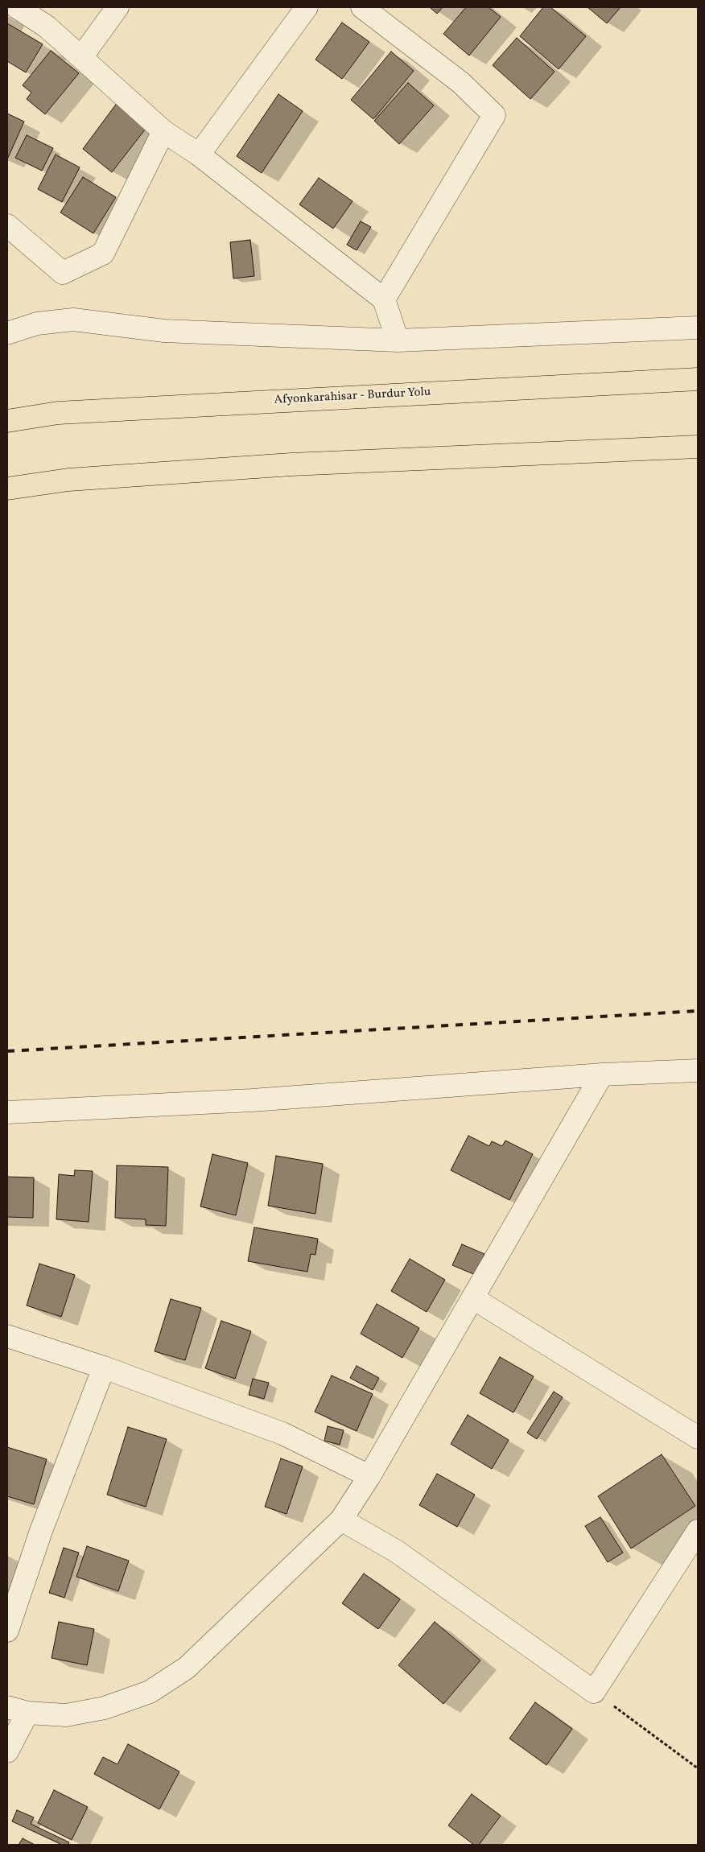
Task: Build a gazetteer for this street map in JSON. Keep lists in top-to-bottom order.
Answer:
{
  "streets": {
    "highway": ["Afyonkarahisar - Burdur Yolu"]
  }
}
